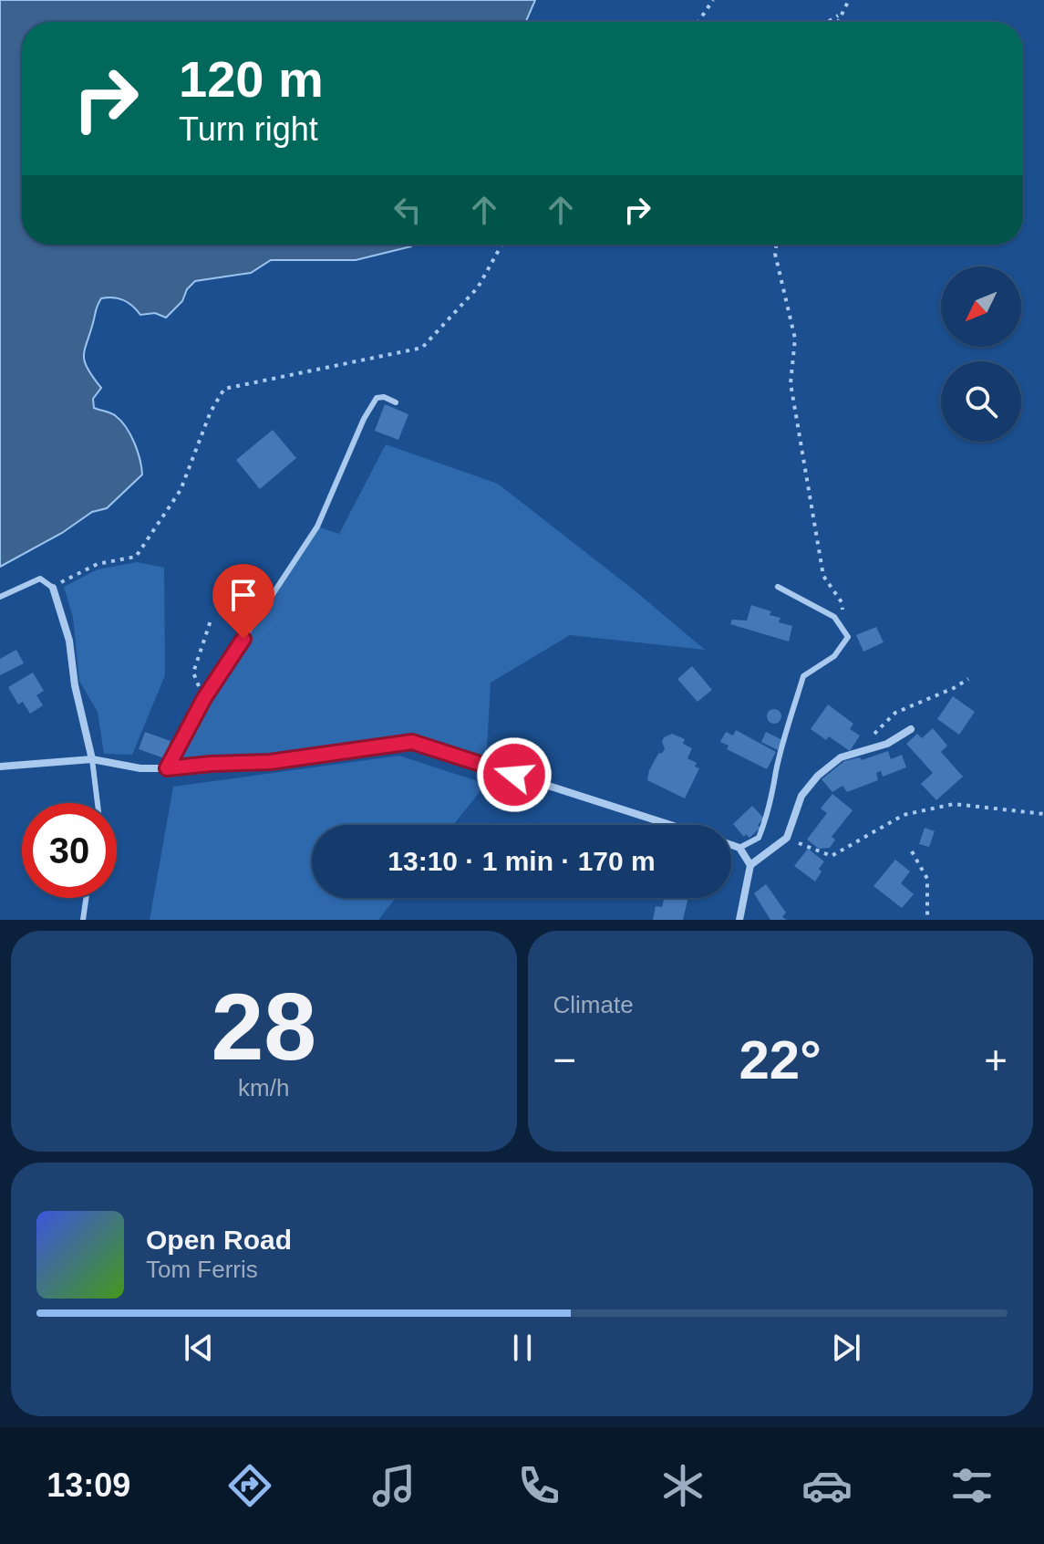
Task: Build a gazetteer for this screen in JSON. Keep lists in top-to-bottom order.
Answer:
{
  "north": "bottom left",
  "page": {
    "turn": ["120 m", "Turn right"],
    "limit": "30",
    "trip": "13:10 · 1 min · 170 m",
    "tile": [
      ["28", "km/h"],
      "Climate"
    ],
    "heat": ["−", "22°", "+"],
    "song": ["Open Road", "Tom Ferris"],
    "tabs": "13:09"
  }
}
